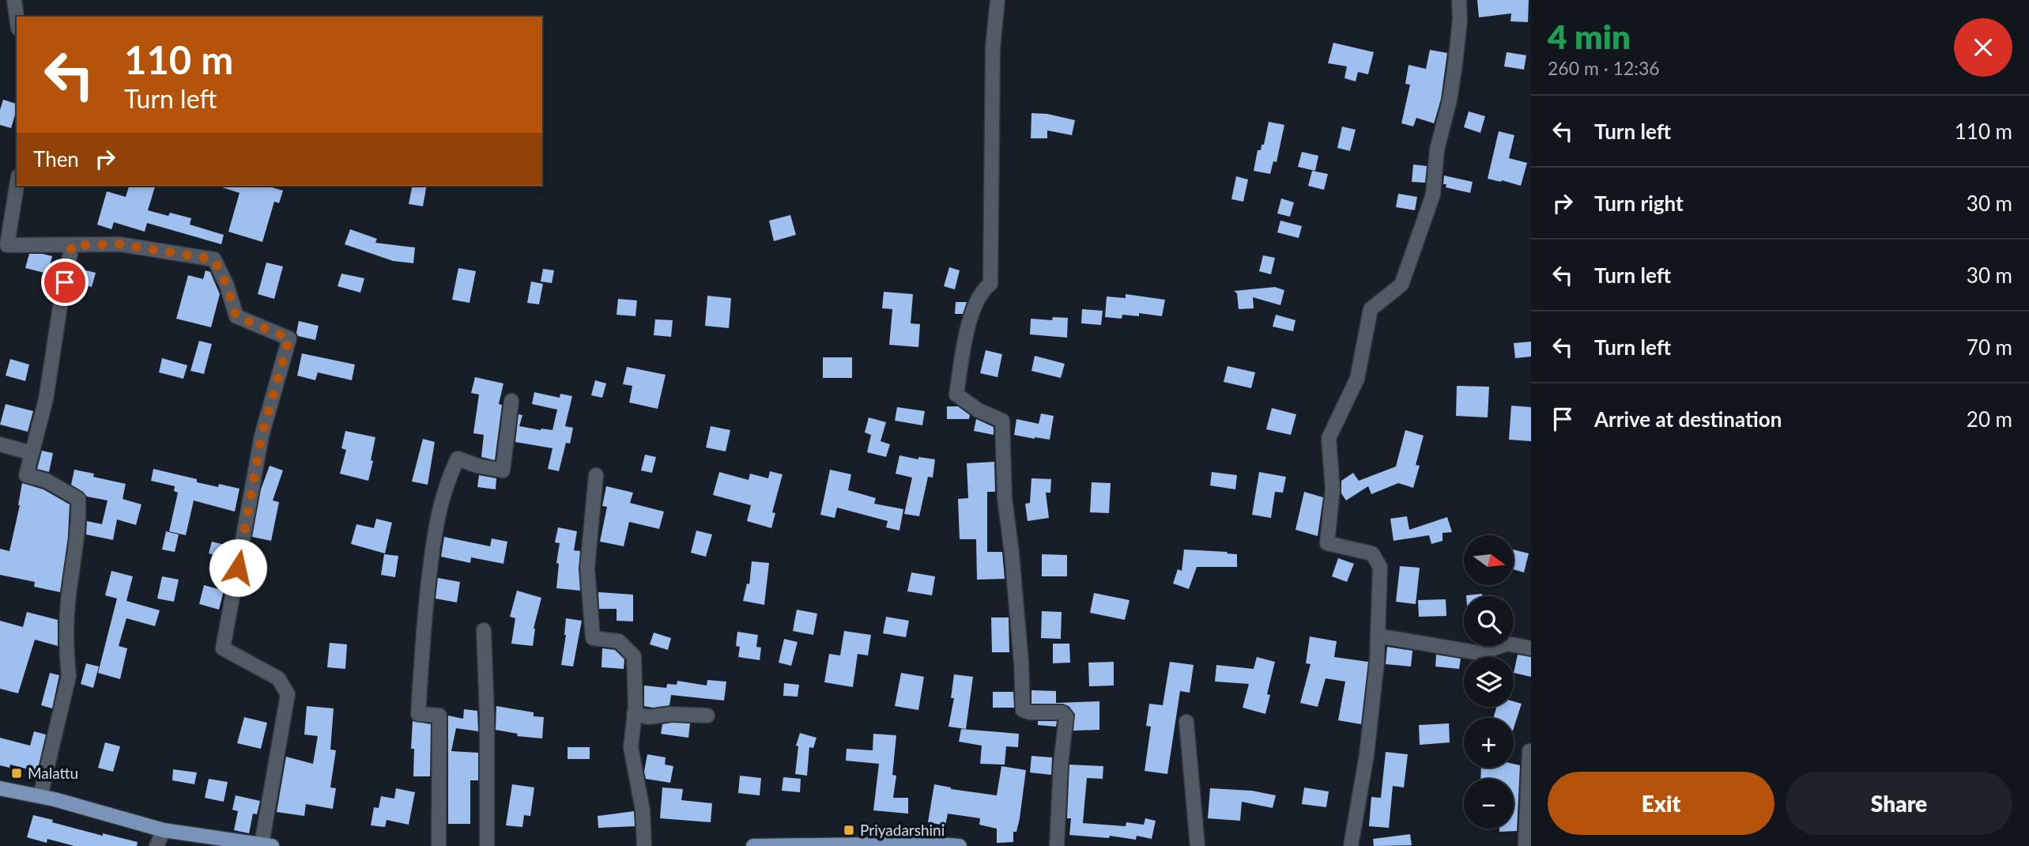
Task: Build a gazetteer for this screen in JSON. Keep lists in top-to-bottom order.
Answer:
{
  "places": {
    "transit": ["Malattu", "Priyadarshini"]
  },
  "north": "right",
  "page": {
    "heading": ["4 min", "260 m · 12:36"],
    "turn": ["110 m", "Turn left"],
    "list": [
      {
        "name": "Turn left",
        "value": "110 m"
      },
      {
        "name": "Turn right",
        "value": "30 m"
      },
      {
        "name": "Turn left",
        "value": "30 m"
      },
      {
        "name": "Turn left",
        "value": "70 m"
      },
      {
        "name": "Arrive at destination",
        "value": "20 m"
      }
    ],
    "then": "Then",
    "map_buttons": ["+", "−"],
    "buttons": ["Exit", "Share"]
  }
}
